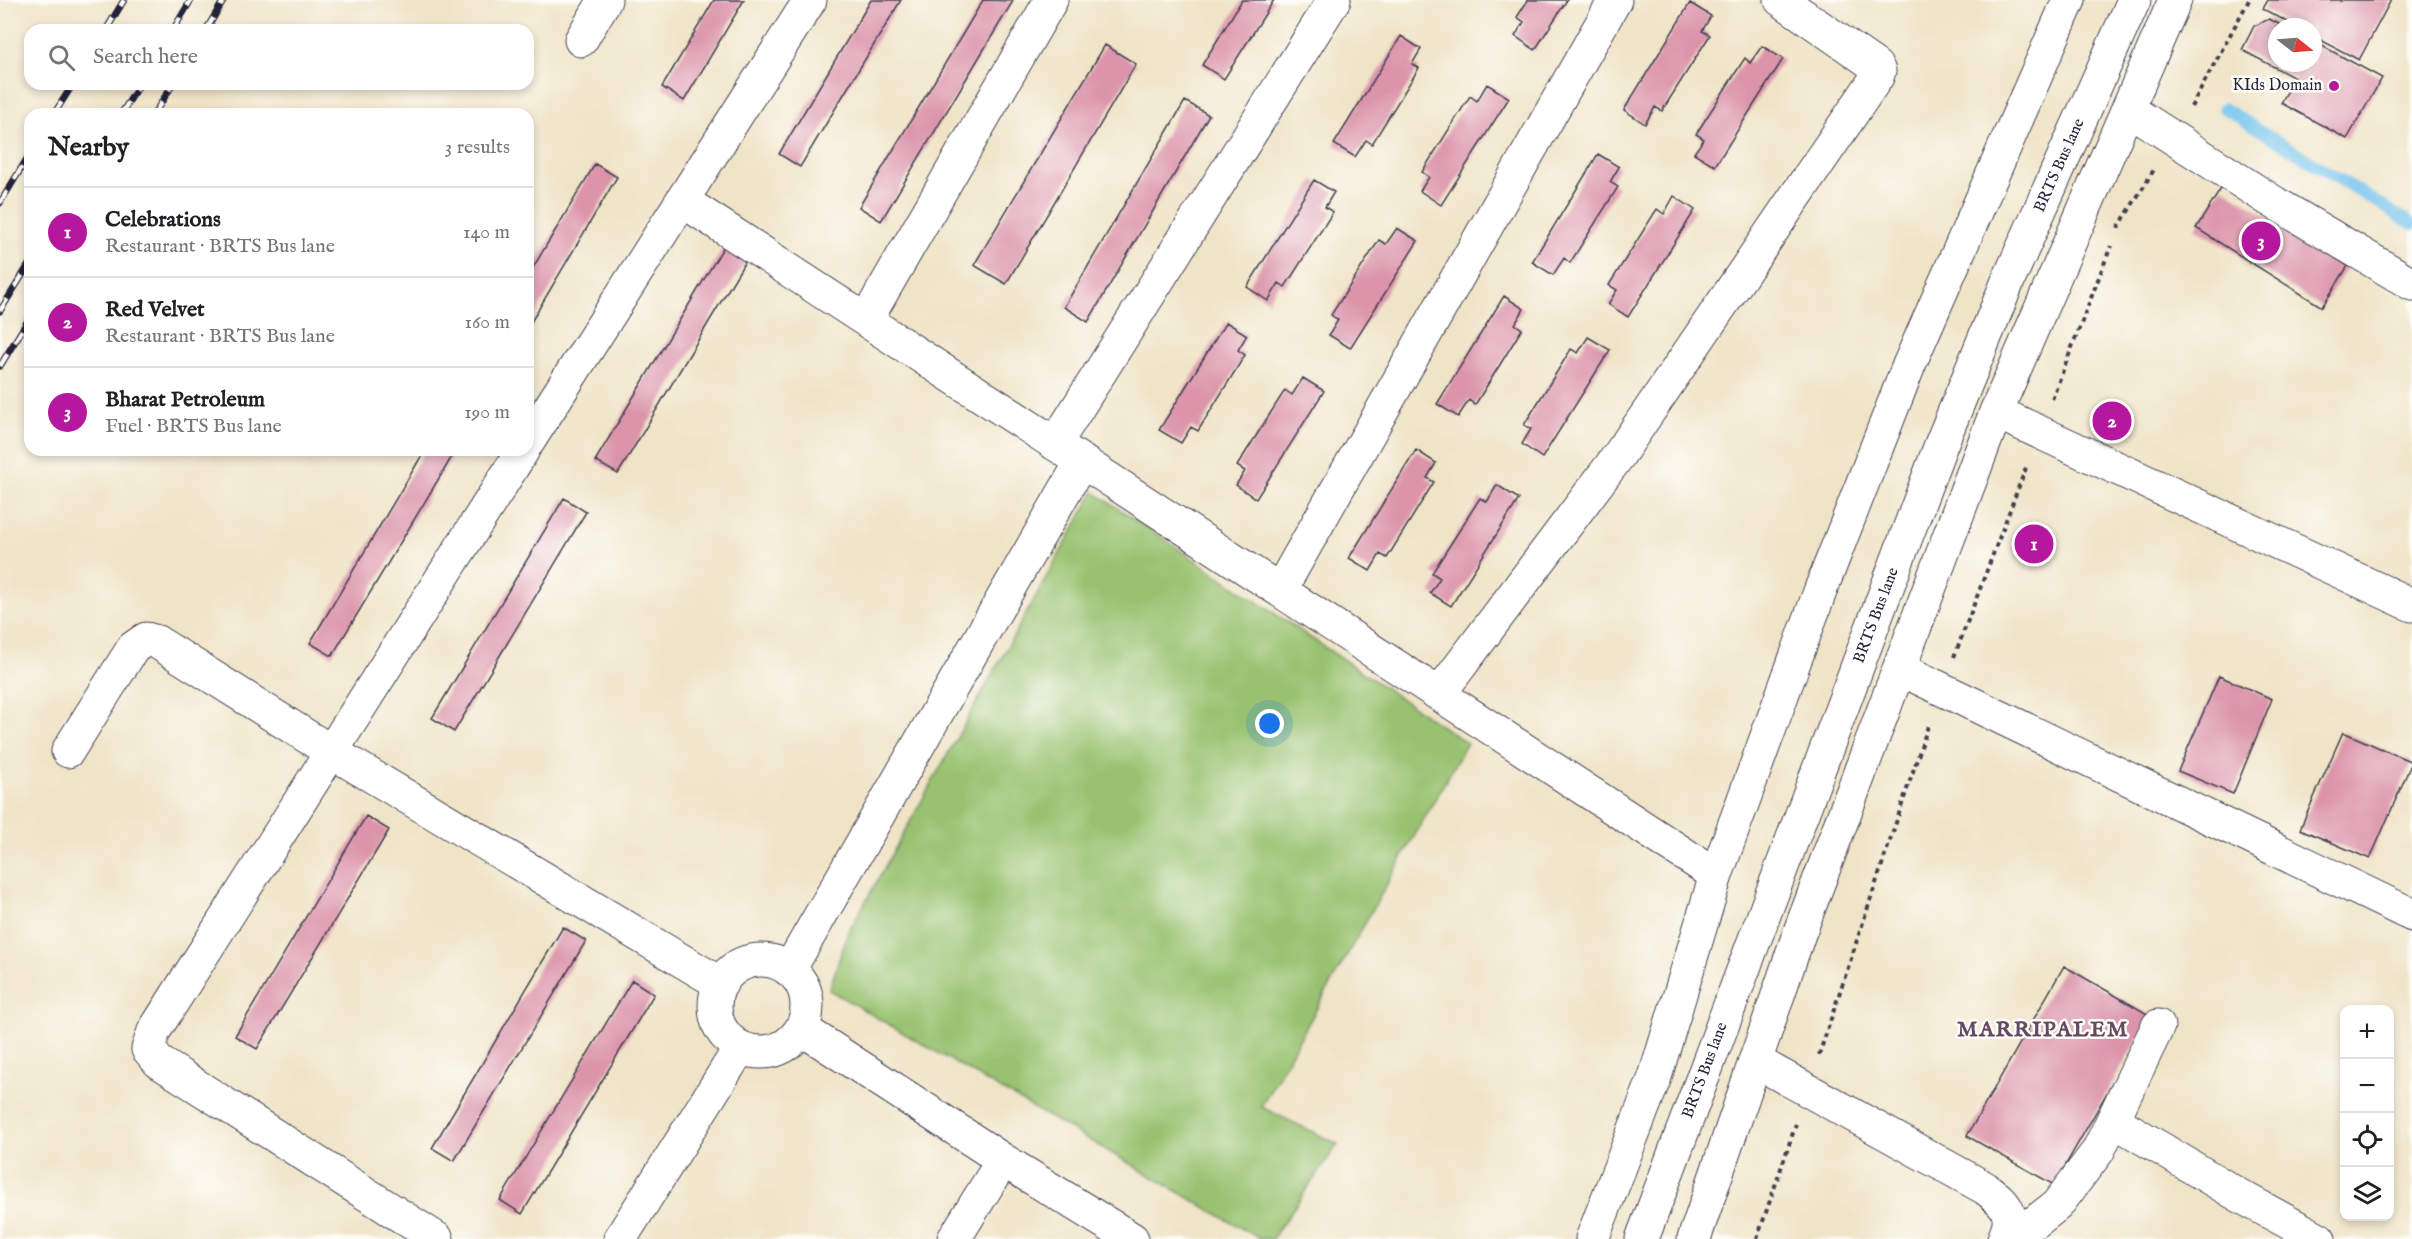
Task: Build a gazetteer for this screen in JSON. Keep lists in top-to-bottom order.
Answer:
{
  "streets": {
    "street": ["BRTS Bus lane"]
  },
  "districts": ["MARRIPALEM"],
  "places": ["KIds Domain"],
  "north": "right",
  "page": {
    "search": "Search here",
    "heading": ["Nearby", "3 results"],
    "list": [
      {
        "mark": "1",
        "name": "Celebrations",
        "note": "Restaurant · BRTS Bus lane",
        "value": "140 m"
      },
      {
        "mark": "2",
        "name": "Red Velvet",
        "note": "Restaurant · BRTS Bus lane",
        "value": "160 m"
      },
      {
        "mark": "3",
        "name": "Bharat Petroleum",
        "note": "Fuel · BRTS Bus lane",
        "value": "190 m"
      }
    ],
    "pins": ["3", "2", "1"],
    "map_buttons": ["+", "−"]
  }
}
